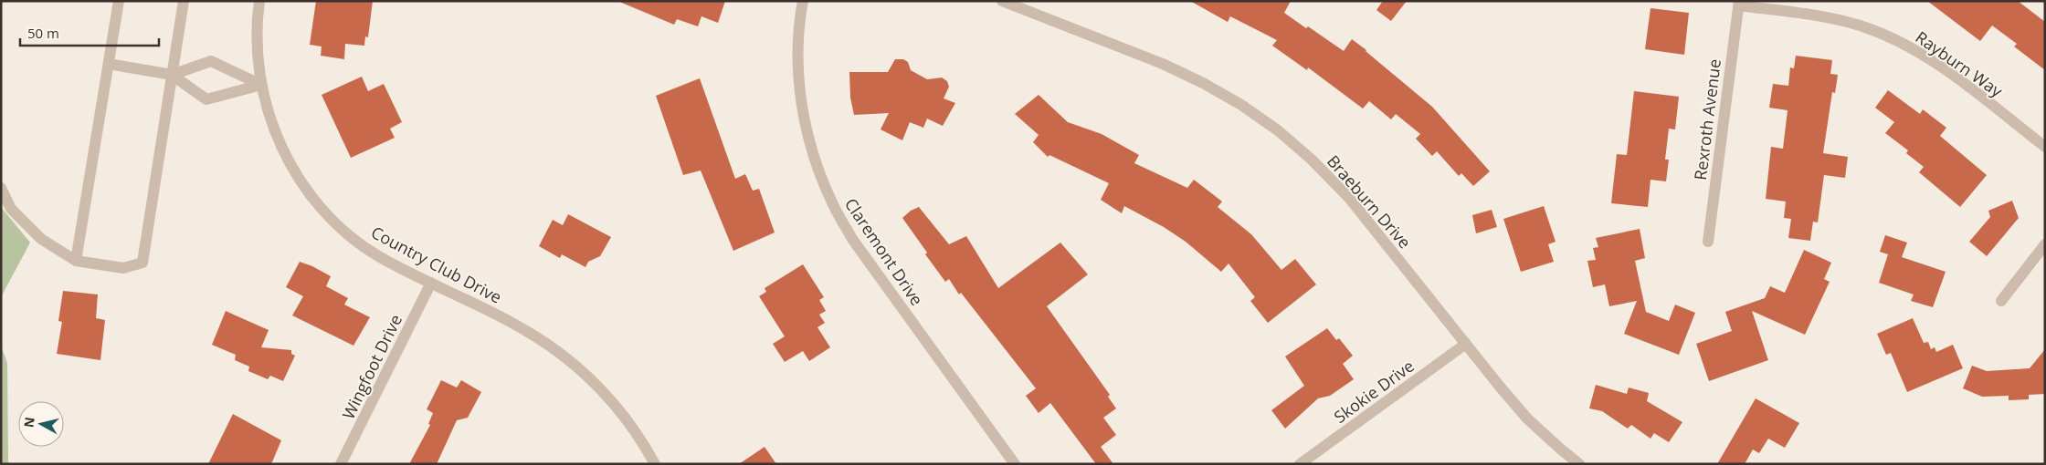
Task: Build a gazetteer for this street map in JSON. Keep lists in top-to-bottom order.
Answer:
{
  "streets": {
    "street": [
      "Rayburn Way",
      "Rexroth Avenue",
      "Braeburn Drive",
      "Claremont Drive",
      "Country Club Drive",
      "Wingfoot Drive",
      "Skokie Drive"
    ]
  },
  "crossings": [
    ["Rayburn Way", "Rexroth Avenue"],
    ["Braeburn Drive", "Skokie Drive"],
    ["Country Club Drive", "Wingfoot Drive"]
  ],
  "scale_bar": "50 m",
  "north": "left"
}
